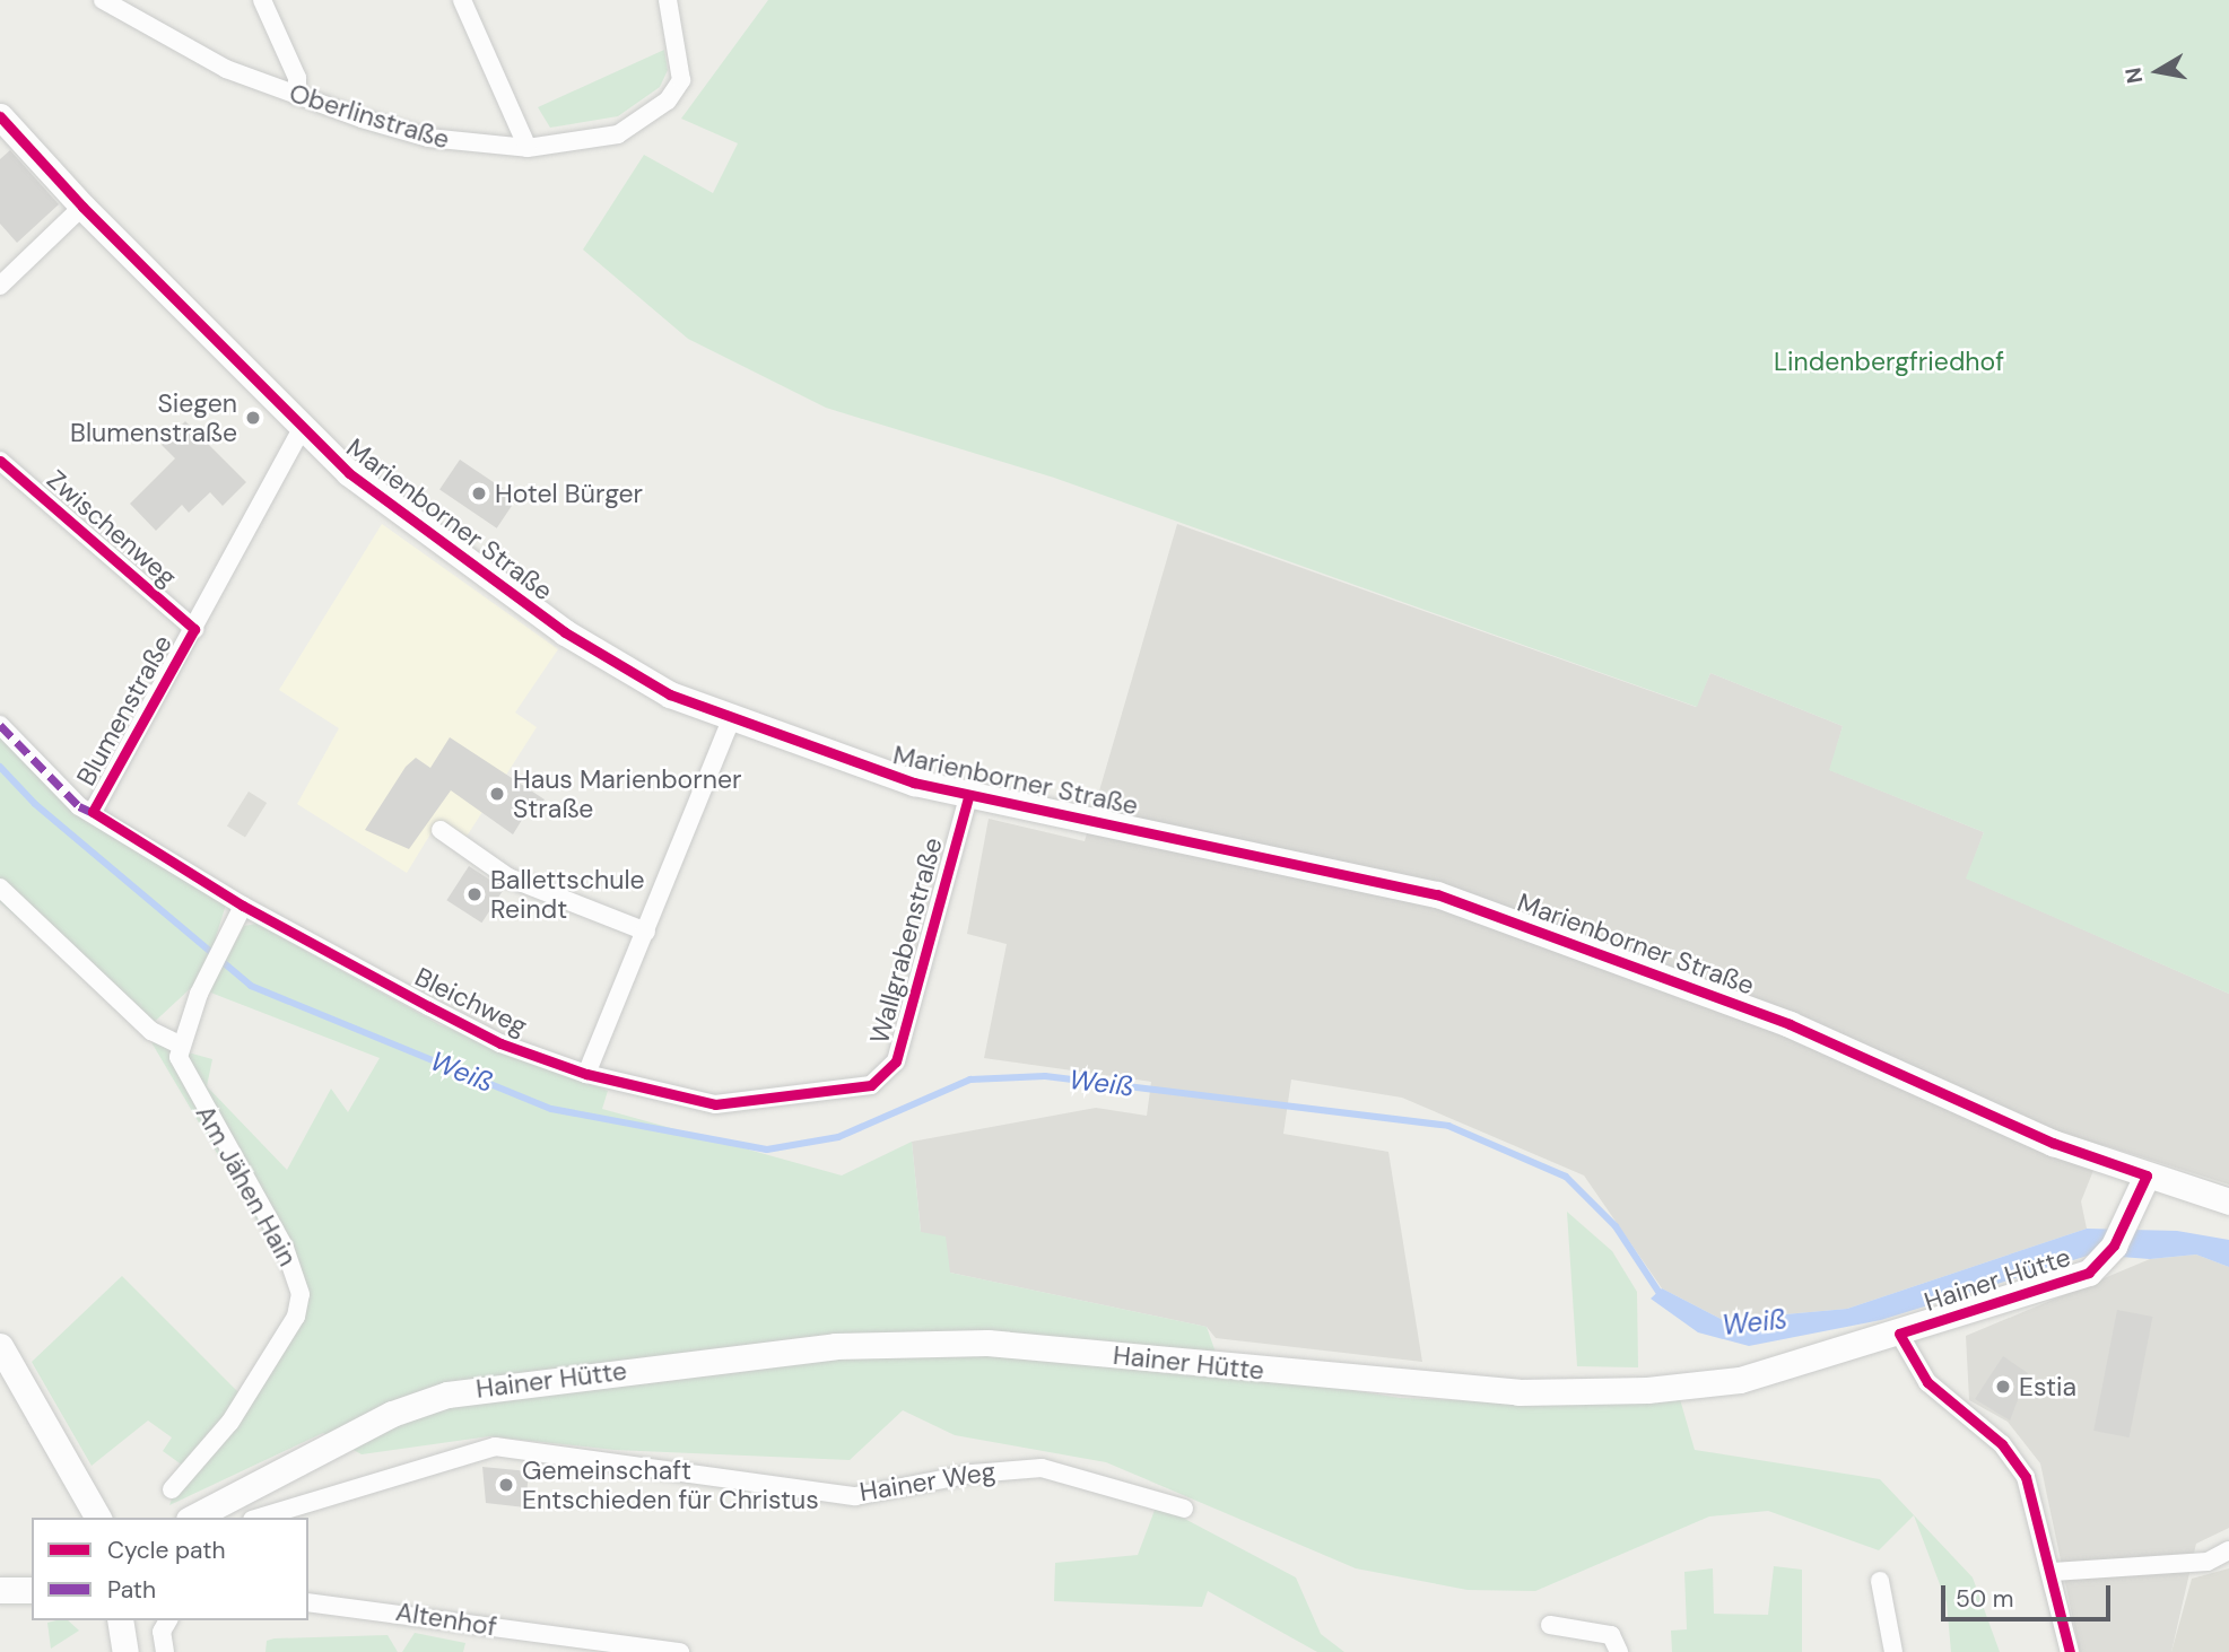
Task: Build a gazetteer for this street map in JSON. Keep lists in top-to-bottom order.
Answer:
{
  "streets": {
    "main road": ["Marienborner Straße", "Hainer Hütte"],
    "street": [
      "Oberlinstraße",
      "Zwischenweg",
      "Blumenstraße",
      "Wallgrabenstraße",
      "Bleichweg",
      "Am Jähen Hain",
      "Hainer Weg",
      "Altenhof"
    ]
  },
  "crossings": [
    ["Marienborner Straße", "Blumenstraße"],
    ["Marienborner Straße", "Wallgrabenstraße"],
    ["Marienborner Straße", "Hainer Hütte"],
    ["Zwischenweg", "Blumenstraße"],
    ["Blumenstraße", "Bleichweg"],
    ["Wallgrabenstraße", "Bleichweg"]
  ],
  "water": ["Weiß"],
  "parks": ["Lindenbergfriedhof"],
  "places": [
    "Siegen Blumenstraße",
    "Hotel Bürger",
    "Haus Marienborner Straße",
    "Ballettschule Reindt",
    "Estia",
    "Gemeinschaft Entschieden für Christus"
  ],
  "legend": ["Cycle path", "Path"],
  "scale_bar": "50 m",
  "north": "left"
}
